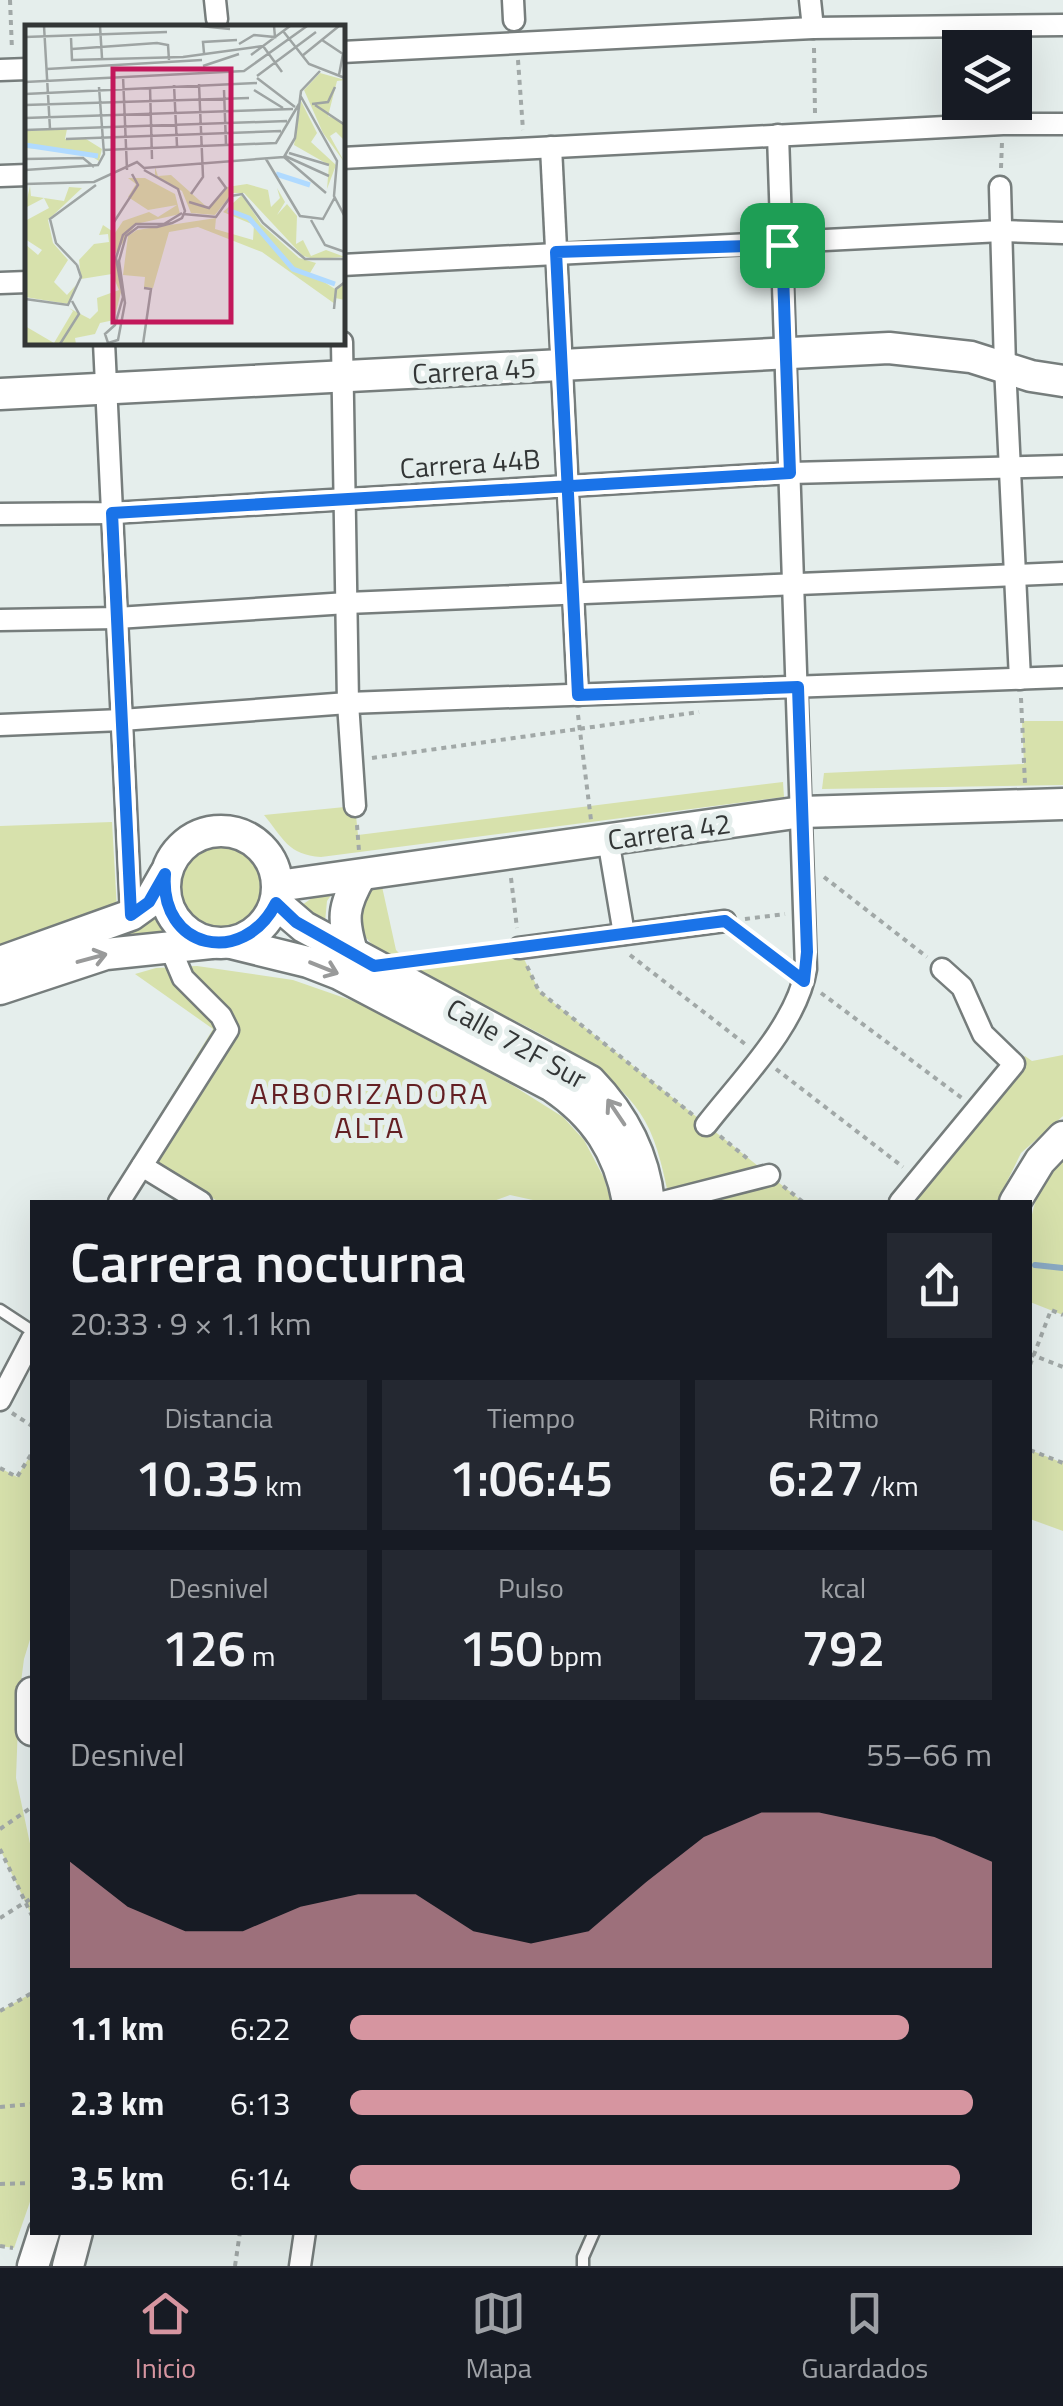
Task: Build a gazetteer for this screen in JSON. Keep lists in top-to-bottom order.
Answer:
{
  "streets": {
    "street": [
      "Carrera 45",
      "Carrera 44B",
      "Carrera 42",
      "Calle 72F Sur"
    ]
  },
  "crossings": [
    ["Carrera 42", "Calle 72F Sur"]
  ],
  "districts": ["ARBORIZADORA ALTA"],
  "page": {
    "heading": ["Carrera nocturna", "20:33 · 9 × 1.1 km"],
    "stats": [
      ["Distancia", "10.35 km"],
      ["Tiempo", "1:06:45"],
      ["Ritmo", "6:27 /km"],
      ["Desnivel", "126 m"],
      ["Pulso", "150 bpm"],
      ["kcal", "792"]
    ],
    "chart": ["Desnivel", "55–66 m"],
    "list": [
      {
        "name": "1.1 km",
        "note": "6:22"
      },
      {
        "name": "2.3 km",
        "note": "6:13"
      },
      {
        "name": "3.5 km",
        "note": "6:14"
      }
    ],
    "tabs": ["Inicio", "Mapa", "Guardados"]
  }
}
